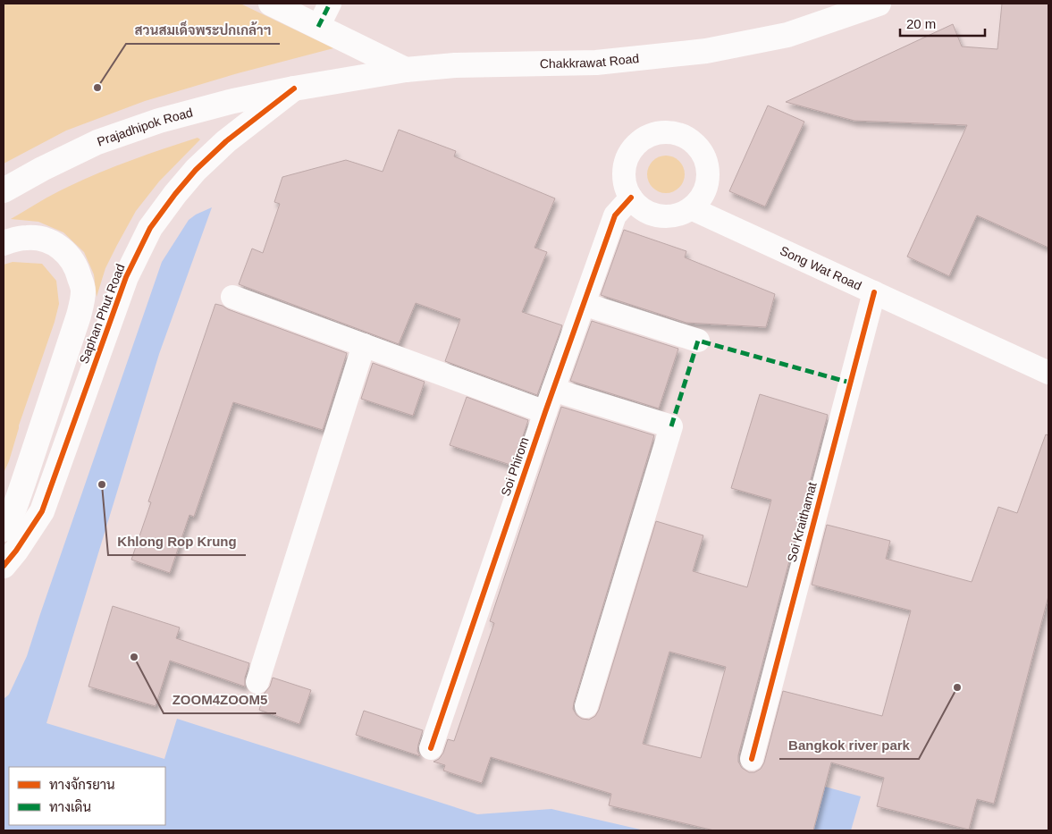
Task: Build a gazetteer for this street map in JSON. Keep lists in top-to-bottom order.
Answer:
{
  "streets": {
    "main road": ["Chakkrawat Road", "Prajadhipok Road", "Saphan Phut Road"],
    "street": ["Song Wat Road", "Soi Phirom", "Soi Kraithamat"]
  },
  "crossings": [
    ["Chakkrawat Road", "Prajadhipok Road"],
    ["Chakkrawat Road", "Saphan Phut Road"],
    ["Prajadhipok Road", "Saphan Phut Road"],
    ["Song Wat Road", "Soi Phirom"],
    ["Song Wat Road", "Soi Kraithamat"]
  ],
  "places": [
    "สวนสมเด็จพระปกเกล้าฯ",
    "Khlong Rop Krung",
    "ZOOM4ZOOM5",
    "Bangkok river park"
  ],
  "legend": ["ทางจักรยาน", "ทางเดิน"],
  "scale_bar": "20 m"
}
